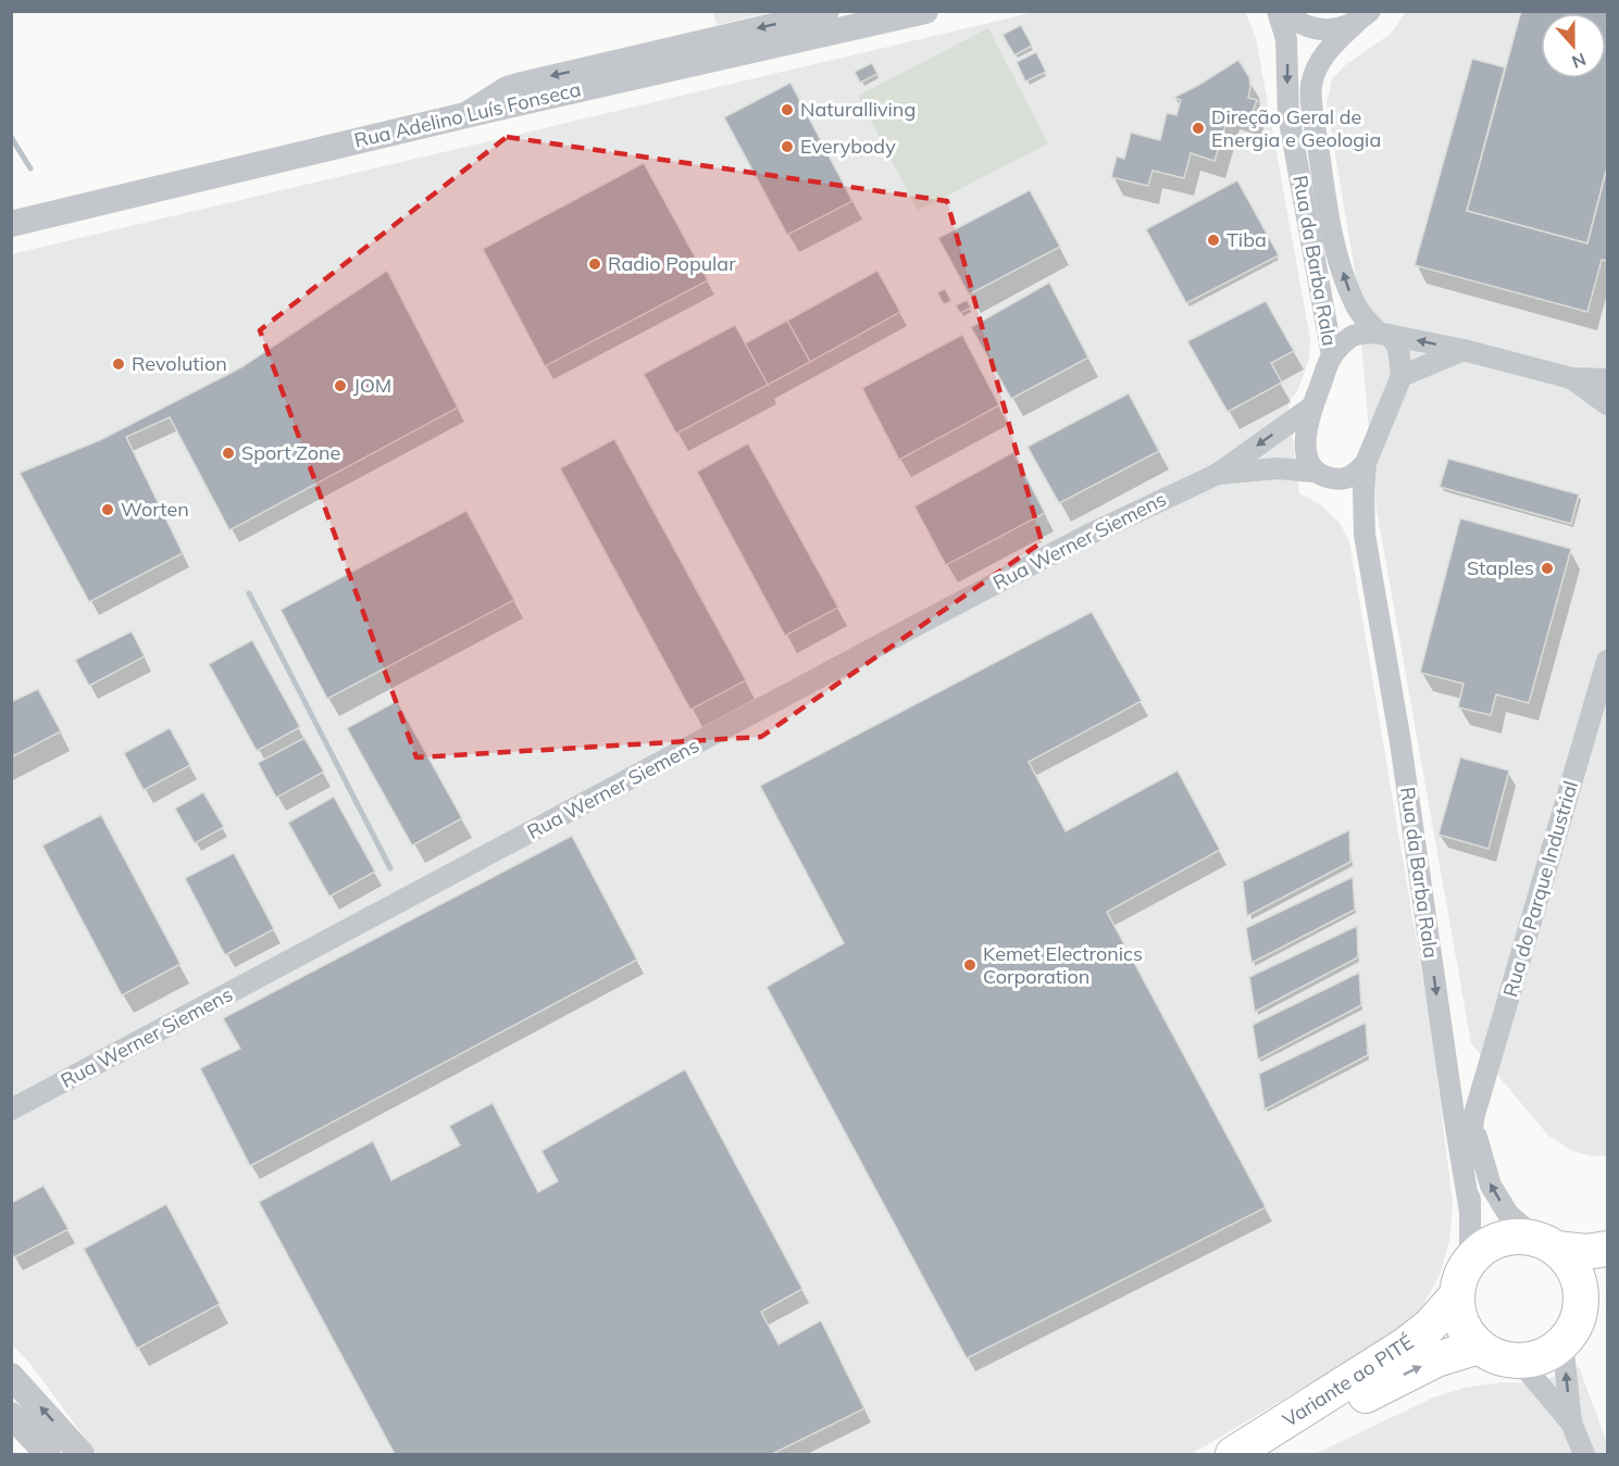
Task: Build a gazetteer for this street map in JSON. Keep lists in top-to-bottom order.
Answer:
{
  "streets": {
    "main road": ["Variante ao PITÉ"],
    "street": [
      "Rua Adelino Luís Fonseca",
      "Rua da Barba Rala",
      "Rua Werner Siemens",
      "Rua do Parque Industrial"
    ]
  },
  "crossings": [
    ["Rua da Barba Rala", "Rua Werner Siemens"],
    ["Rua da Barba Rala", "Rua do Parque Industrial"],
    ["Rua da Barba Rala", "Variante ao PITÉ"]
  ],
  "places": [
    "Naturalliving",
    "Direção Geral de Energia e Geologia",
    "Everybody",
    "Tiba",
    "Radio Popular",
    "Revolution",
    "JOM",
    "Sport Zone",
    "Worten",
    "Staples",
    "Kemet Electronics Corporation"
  ],
  "north": "bottom"
}
